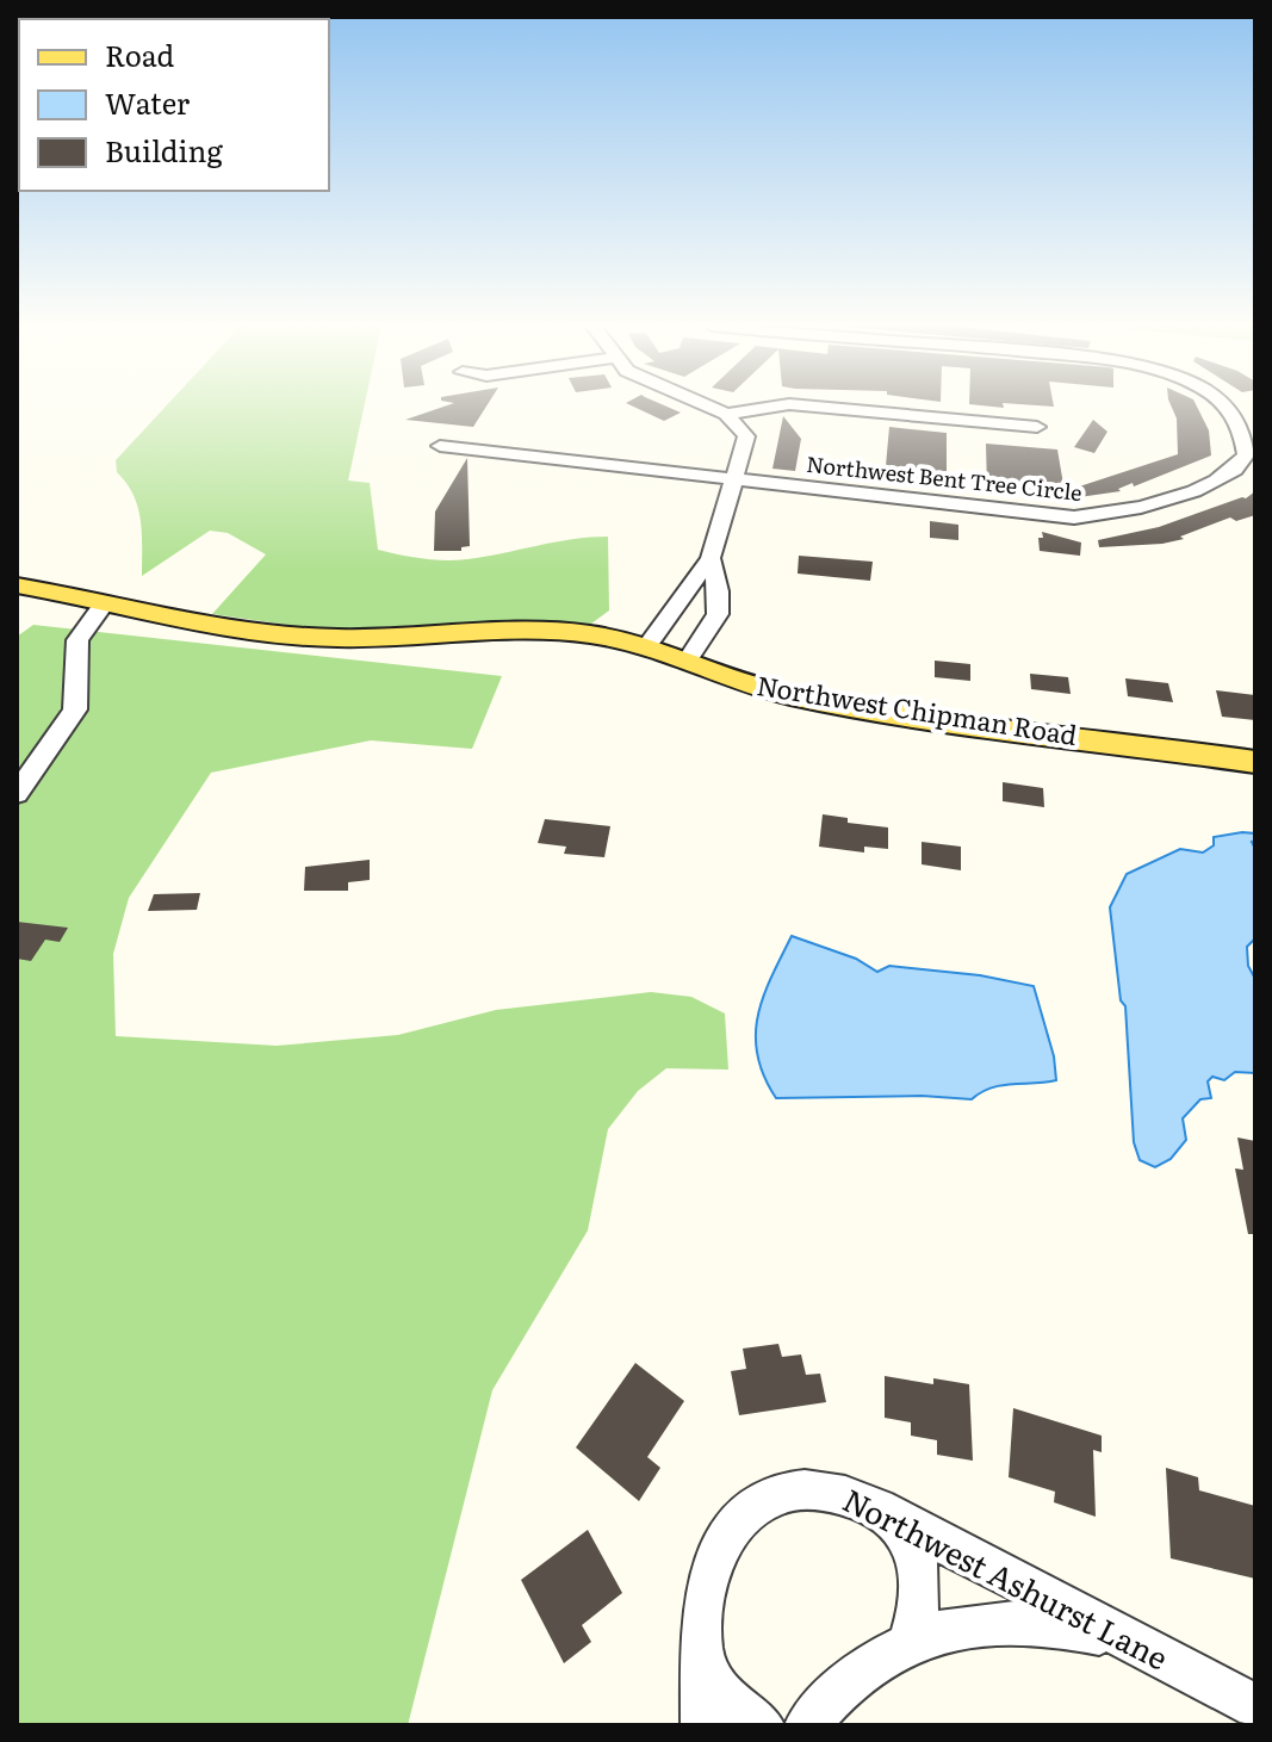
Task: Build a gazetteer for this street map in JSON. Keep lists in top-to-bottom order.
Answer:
{
  "streets": {
    "main road": ["Northwest Chipman Road"],
    "street": ["Northwest Bent Tree Circle", "Northwest Ashurst Lane"]
  },
  "legend": ["Road", "Water", "Building"]
}
